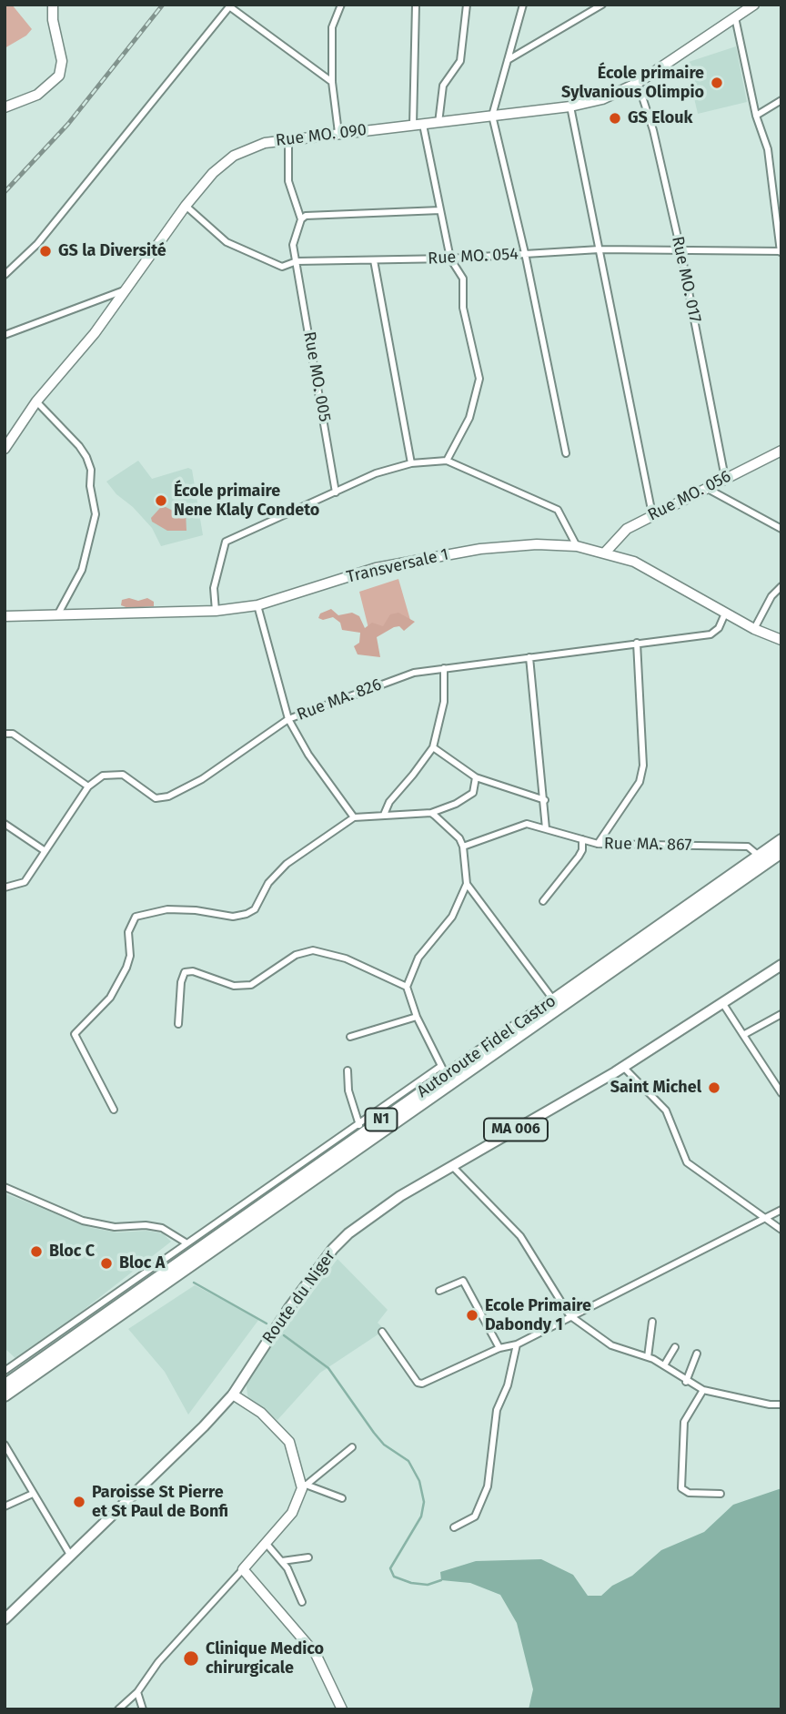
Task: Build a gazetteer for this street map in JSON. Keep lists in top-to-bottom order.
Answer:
{
  "streets": {
    "highway": ["Autoroute Fidel Castro", "N1"],
    "main road": ["MA 006", "Route du Niger"],
    "street": [
      "Rue MO. 090",
      "Rue MO. 054",
      "Rue MO. 017",
      "Rue MO. 005",
      "Rue MO. 056",
      "Transversale 1",
      "Rue MA. 826",
      "Rue MA. 867"
    ]
  },
  "crossings": [
    ["Rue MO. 090", "Rue MO. 054"],
    ["Rue MO. 090", "Rue MO. 017"],
    ["Rue MO. 054", "Rue MO. 017"],
    ["Rue MO. 054", "Rue MO. 005"],
    ["Rue MO. 017", "Rue MO. 056"],
    ["Rue MO. 056", "Transversale 1"],
    ["Transversale 1", "Rue MA. 826"],
    ["Rue MA. 867", "Autoroute Fidel Castro"]
  ],
  "places": [
    "École primaire Sylvanious Olimpio",
    "GS Elouk",
    "GS la Diversité",
    "École primaire Nene Klaly Condeto",
    "Saint Michel",
    "Bloc C",
    "Bloc A",
    "Ecole Primaire Dabondy 1",
    "Paroisse St Pierre et St Paul de Bonfi",
    "Clinique Medico chirurgicale"
  ]
}
